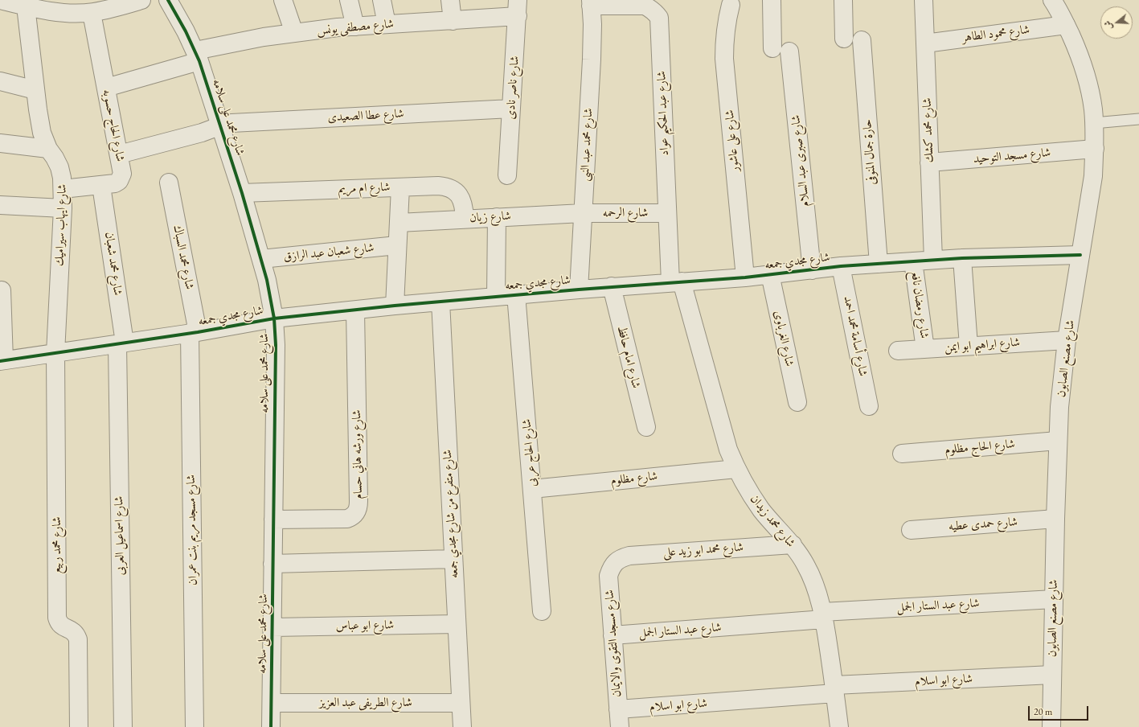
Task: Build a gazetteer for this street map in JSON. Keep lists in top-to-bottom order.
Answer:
{
  "streets": {
    "street": [
      "شارع مصطفى يونس",
      "شارع محمود الطاهر",
      "شارع ناصر نادى",
      "شارع عبد الحكيم عواد",
      "شارع عطا الصعيدى",
      "شارع محمد على سلامه",
      "شارع الحاج حسوبه",
      "شارع محمد كشك",
      "شارع على عاشور",
      "شارع محمد عبد النبى",
      "حارة جمال المنوفى",
      "شارع مسجد التوحيد",
      "شارع صبرى عبد السلام",
      "شارع ام مريم",
      "شارع الرحمه",
      "شارع زيان",
      "شارع ايهاب سيراميك",
      "شارع شعبان عبد الرازق",
      "شارع محمد السباك",
      "شارع مجدي جمعه",
      "شارع محمد شعبان",
      "شارع رمضان نافع",
      "شارع أسامة محمد احمد",
      "شارع الغرباوى",
      "شارع ابراهيم ابو ايمن",
      "شارع امام حافظ",
      "شارع مصنع الصابون",
      "شارع الحاج مظلوم",
      "شارع الحاج عربى",
      "شارع ورشه هاني حسام",
      "شارع مظلوم",
      "شارع متفرع من شارع مجدي جمعه",
      "شارع محمد زيدان",
      "شارع حمدى عطيه",
      "شارع مسجد مريم بنت عمران",
      "شارع اسماعيل العربى",
      "شارع محمد ربيع",
      "شارع محمد ابو زيد على",
      "شارع عبد الستار الجمل",
      "شارع ابو عباس",
      "شارع مسجد التقوى والايمان",
      "شارع ابو اسلام",
      "شارع الطريفى عبد العزيز"
    ]
  },
  "crossings": [
    ["شارع مصطفى يونس", "شارع ناصر نادى"],
    ["شارع مصطفى يونس", "شارع محمد على سلامه"],
    ["شارع مصطفى يونس", "شارع الحاج حسوبه"],
    ["شارع محمود الطاهر", "شارع محمد كشك"],
    ["شارع محمود الطاهر", "شارع مصنع الصابون"],
    ["شارع ناصر نادى", "شارع عطا الصعيدى"],
    ["شارع عبد الحكيم عواد", "شارع محمد عبد النبى"],
    ["شارع عبد الحكيم عواد", "شارع الرحمه"],
    ["شارع عبد الحكيم عواد", "شارع مجدي جمعه"],
    ["شارع عبد الحكيم عواد", "شارع محمد زيدان"],
    ["شارع عطا الصعيدى", "شارع محمد على سلامه"],
    ["شارع عطا الصعيدى", "شارع الحاج حسوبه"],
    ["شارع محمد على سلامه", "شارع ام مريم"],
    ["شارع محمد على سلامه", "شارع شعبان عبد الرازق"],
    ["شارع محمد على سلامه", "شارع مجدي جمعه"],
    ["شارع محمد على سلامه", "شارع ورشه هاني حسام"],
    ["شارع محمد على سلامه", "شارع ابو عباس"],
    ["شارع محمد على سلامه", "شارع الطريفى عبد العزيز"],
    ["شارع الحاج حسوبه", "شارع ايهاب سيراميك"],
    ["شارع الحاج حسوبه", "شارع محمد شعبان"],
    ["شارع محمد كشك", "شارع مسجد التوحيد"],
    ["شارع محمد كشك", "شارع مجدي جمعه"],
    ["شارع على عاشور", "شارع مجدي جمعه"],
    ["شارع محمد عبد النبى", "شارع الرحمه"],
    ["شارع محمد عبد النبى", "شارع زيان"],
    ["شارع محمد عبد النبى", "شارع مجدي جمعه"],
    ["حارة جمال المنوفى", "شارع مجدي جمعه"],
    ["شارع مسجد التوحيد", "شارع مصنع الصابون"],
    ["شارع صبرى عبد السلام", "شارع مجدي جمعه"],
    ["شارع ام مريم", "شارع زيان"],
    ["شارع الرحمه", "شارع زيان"],
    ["شارع ايهاب سيراميك", "شارع مجدي جمعه"],
    ["شارع ايهاب سيراميك", "شارع محمد ربيع"],
    ["شارع محمد السباك", "شارع مجدي جمعه"],
    ["شارع محمد السباك", "شارع مسجد مريم بنت عمران"],
    ["شارع مجدي جمعه", "شارع محمد شعبان"],
    ["شارع مجدي جمعه", "شارع رمضان نافع"],
    ["شارع مجدي جمعه", "شارع أسامة محمد احمد"],
    ["شارع مجدي جمعه", "شارع الغرباوى"],
    ["شارع مجدي جمعه", "شارع امام حافظ"],
    ["شارع مجدي جمعه", "شارع مصنع الصابون"],
    ["شارع مجدي جمعه", "شارع الحاج عربى"],
    ["شارع مجدي جمعه", "شارع ورشه هاني حسام"],
    ["شارع مجدي جمعه", "شارع متفرع من شارع مجدي جمعه"],
    ["شارع مجدي جمعه", "شارع محمد زيدان"],
    ["شارع مجدي جمعه", "شارع مسجد مريم بنت عمران"],
    ["شارع مجدي جمعه", "شارع اسماعيل العربى"],
    ["شارع مجدي جمعه", "شارع محمد ربيع"],
    ["شارع محمد شعبان", "شارع اسماعيل العربى"],
    ["شارع رمضان نافع", "شارع ابراهيم ابو ايمن"],
    ["شارع ابراهيم ابو ايمن", "شارع مصنع الصابون"],
    ["شارع مصنع الصابون", "شارع الحاج مظلوم"],
    ["شارع مصنع الصابون", "شارع حمدى عطيه"],
    ["شارع مصنع الصابون", "شارع عبد الستار الجمل"],
    ["شارع مصنع الصابون", "شارع ابو اسلام"],
    ["شارع الحاج عربى", "شارع مظلوم"],
    ["شارع مظلوم", "شارع محمد زيدان"],
    ["شارع متفرع من شارع مجدي جمعه", "شارع ابو عباس"],
    ["شارع متفرع من شارع مجدي جمعه", "شارع الطريفى عبد العزيز"],
    ["شارع محمد زيدان", "شارع محمد ابو زيد على"],
    ["شارع محمد زيدان", "شارع عبد الستار الجمل"],
    ["شارع محمد زيدان", "شارع ابو اسلام"],
    ["شارع محمد ابو زيد على", "شارع مسجد التقوى والايمان"],
    ["شارع عبد الستار الجمل", "شارع مسجد التقوى والايمان"],
    ["شارع مسجد التقوى والايمان", "شارع ابو اسلام"]
  ],
  "scale_bar": "20 m",
  "north": "left"
}
